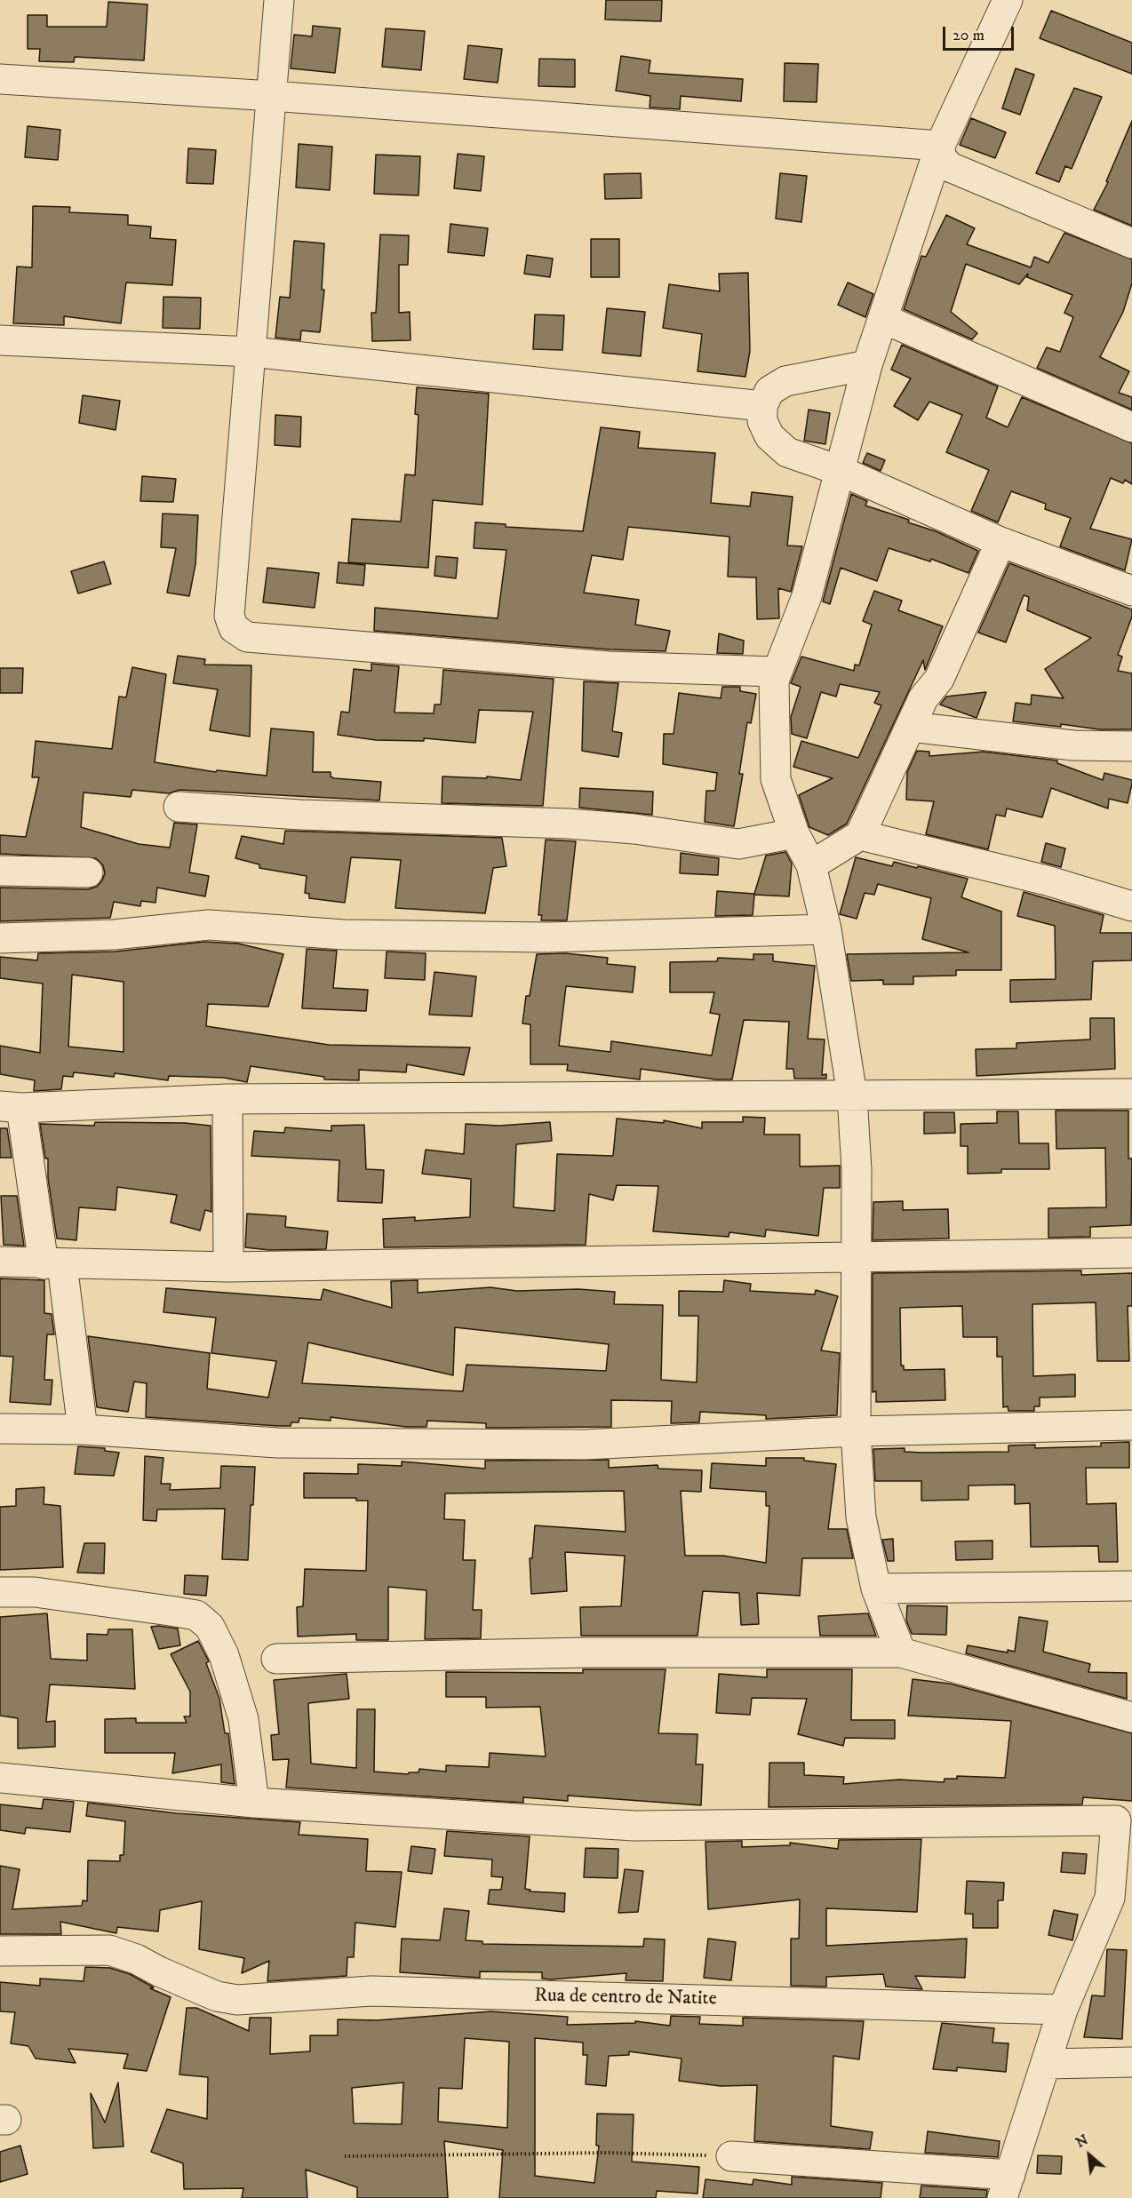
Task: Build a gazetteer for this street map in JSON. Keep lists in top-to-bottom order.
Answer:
{
  "streets": {
    "street": ["Rua de centro de Natite"]
  },
  "scale_bar": "20 m",
  "north": "top left"
}
